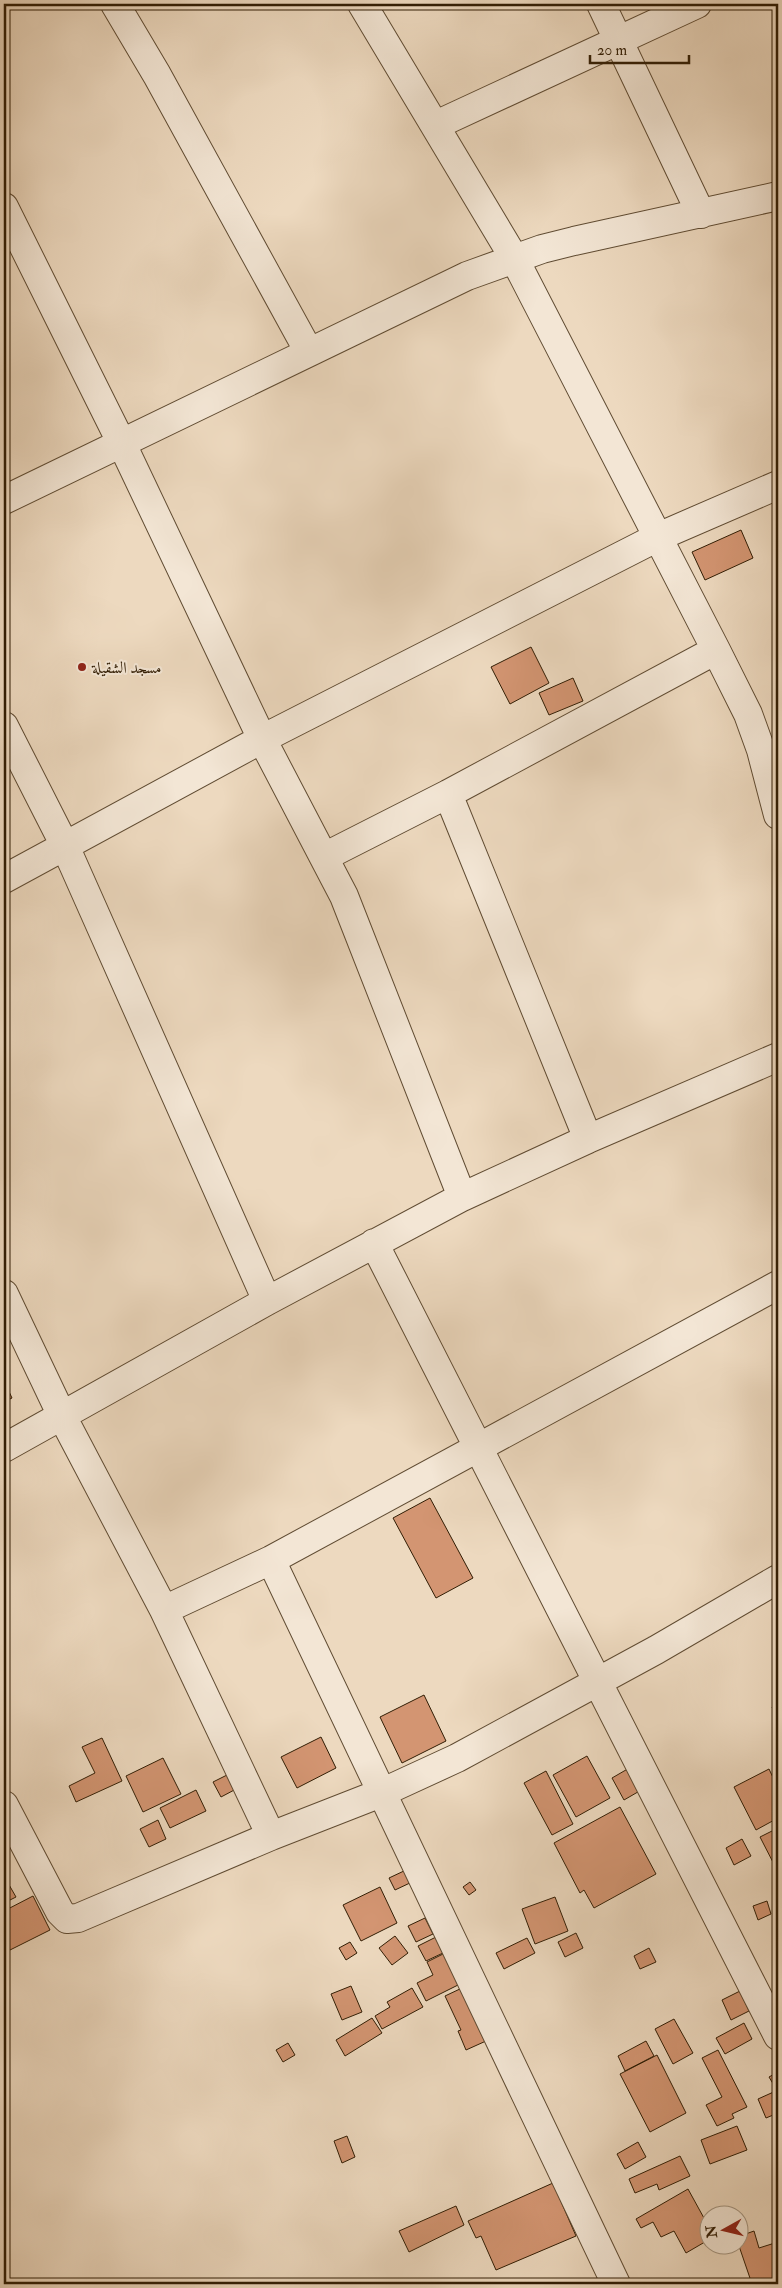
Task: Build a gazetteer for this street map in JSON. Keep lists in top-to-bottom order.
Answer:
{
  "places": ["مسجد الشقيلة"],
  "scale_bar": "20 m",
  "north": "left"
}
